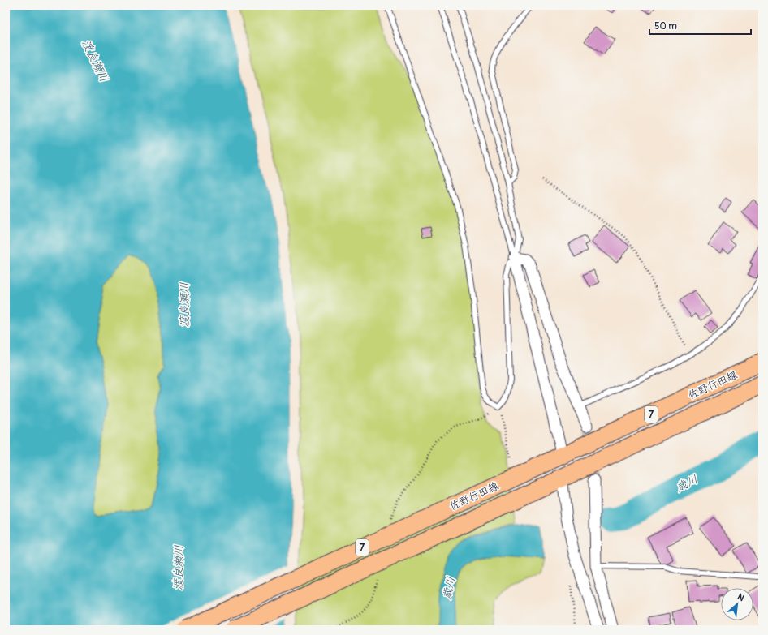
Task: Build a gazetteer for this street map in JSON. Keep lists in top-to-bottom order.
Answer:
{
  "streets": {
    "main road": ["佐野行田線", "7"]
  },
  "water": ["渡良瀬川", "歳川"],
  "scale_bar": "50 m",
  "north": "top right"
}
